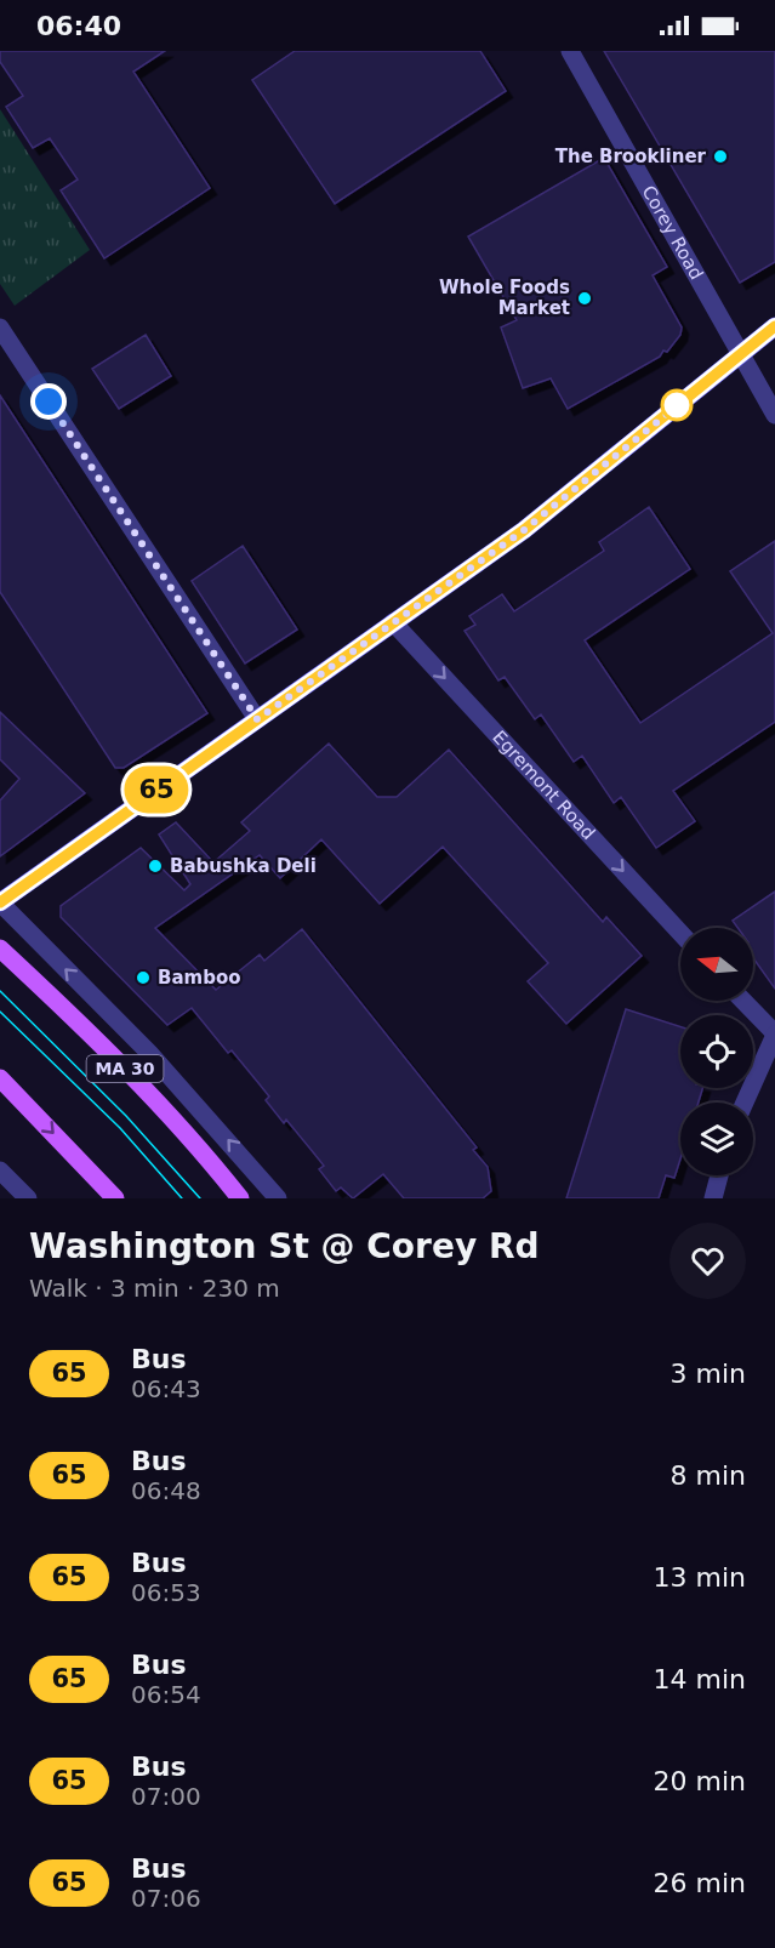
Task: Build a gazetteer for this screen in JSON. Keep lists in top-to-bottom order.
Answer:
{
  "streets": {
    "main road": ["MA 30"],
    "street": ["Corey Road", "Egremont Road"]
  },
  "one_way": ["Egremont Road"],
  "places": [
    "The Brookliner",
    "Whole Foods Market",
    "Babushka Deli",
    "Bamboo"
  ],
  "lines": ["bus line 65"],
  "north": "left",
  "page": {
    "status": "06:40",
    "on_map": "65",
    "heading": ["Washington St @ Corey Rd", "Walk · 3 min · 230 m"],
    "list": [
      {
        "mark": "65",
        "name": "Bus",
        "note": "06:43",
        "value": "3 min"
      },
      {
        "mark": "65",
        "name": "Bus",
        "note": "06:48",
        "value": "8 min"
      },
      {
        "mark": "65",
        "name": "Bus",
        "note": "06:53",
        "value": "13 min"
      },
      {
        "mark": "65",
        "name": "Bus",
        "note": "06:54",
        "value": "14 min"
      },
      {
        "mark": "65",
        "name": "Bus",
        "note": "07:00",
        "value": "20 min"
      },
      {
        "mark": "65",
        "name": "Bus",
        "note": "07:06",
        "value": "26 min"
      }
    ]
  }
}
